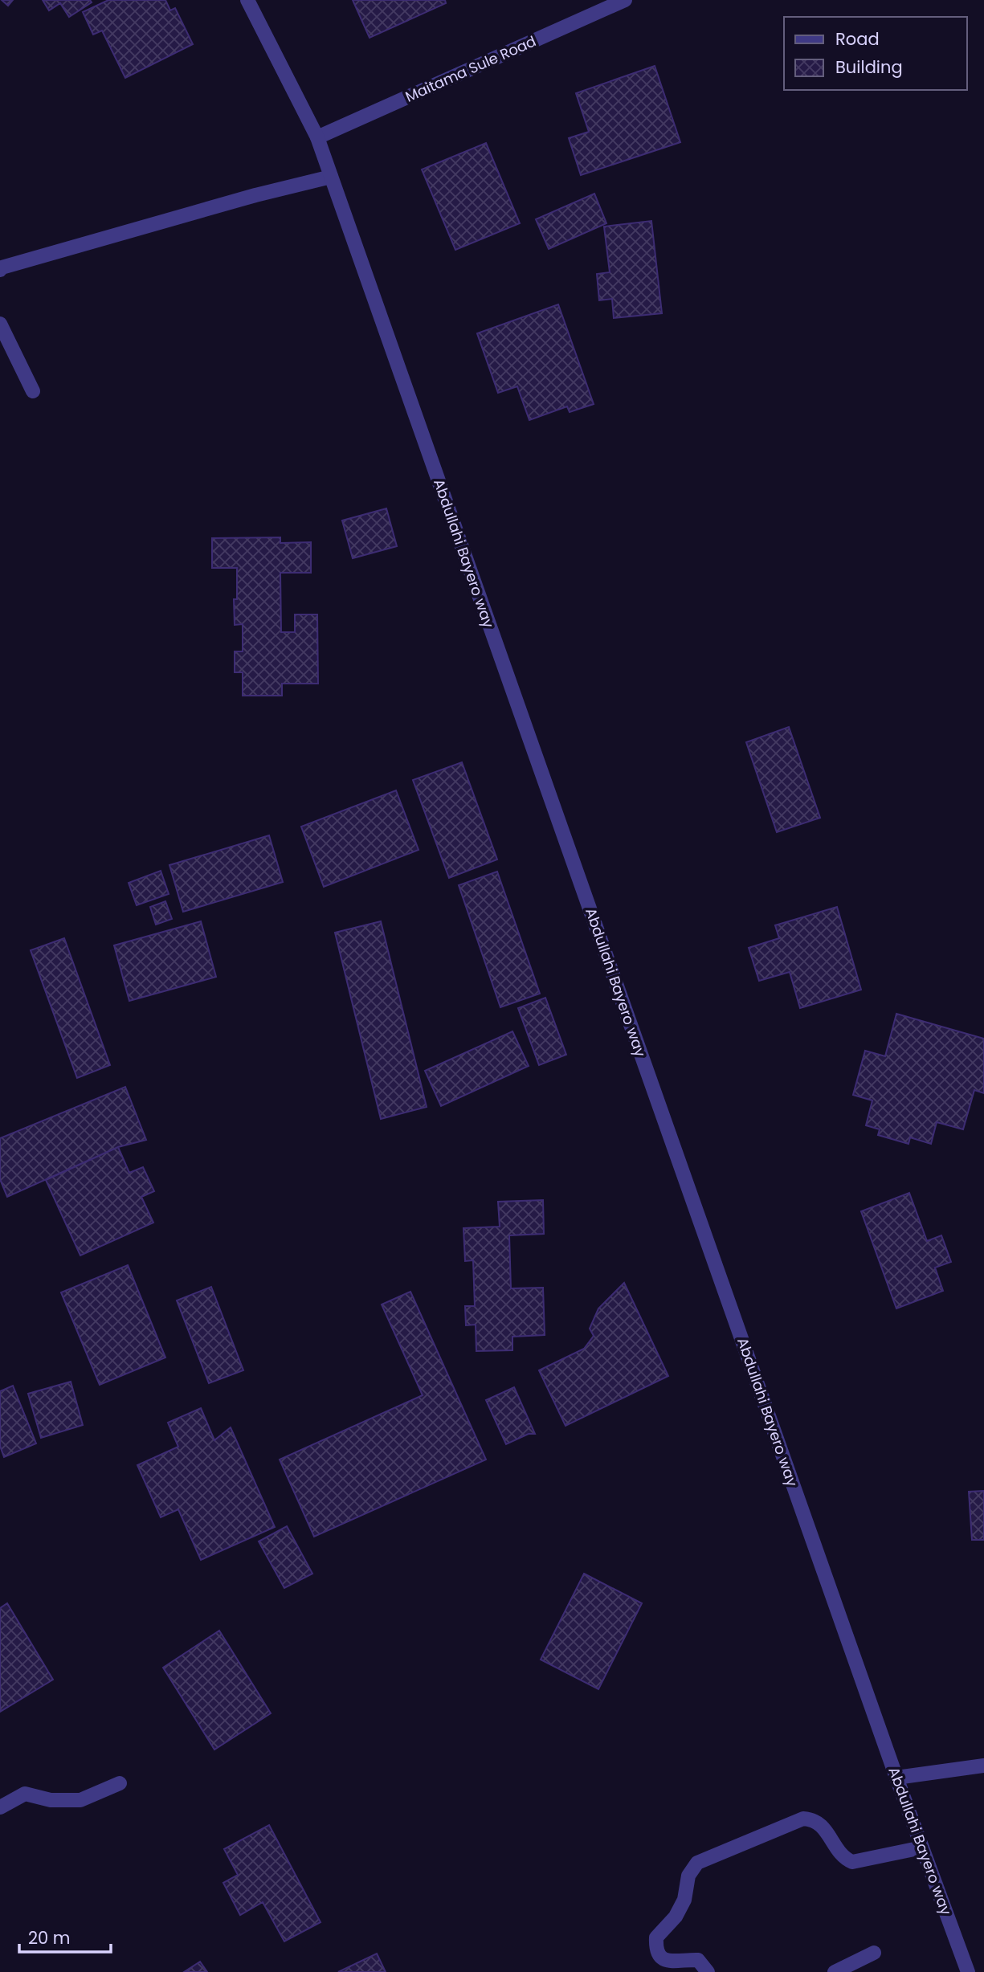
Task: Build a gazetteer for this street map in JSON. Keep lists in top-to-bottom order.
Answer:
{
  "streets": {
    "street": ["Maitama Sule Road", "Abdullahi Bayero way"]
  },
  "crossings": [
    ["Maitama Sule Road", "Abdullahi Bayero way"]
  ],
  "legend": ["Road", "Building"],
  "scale_bar": "20 m"
}
